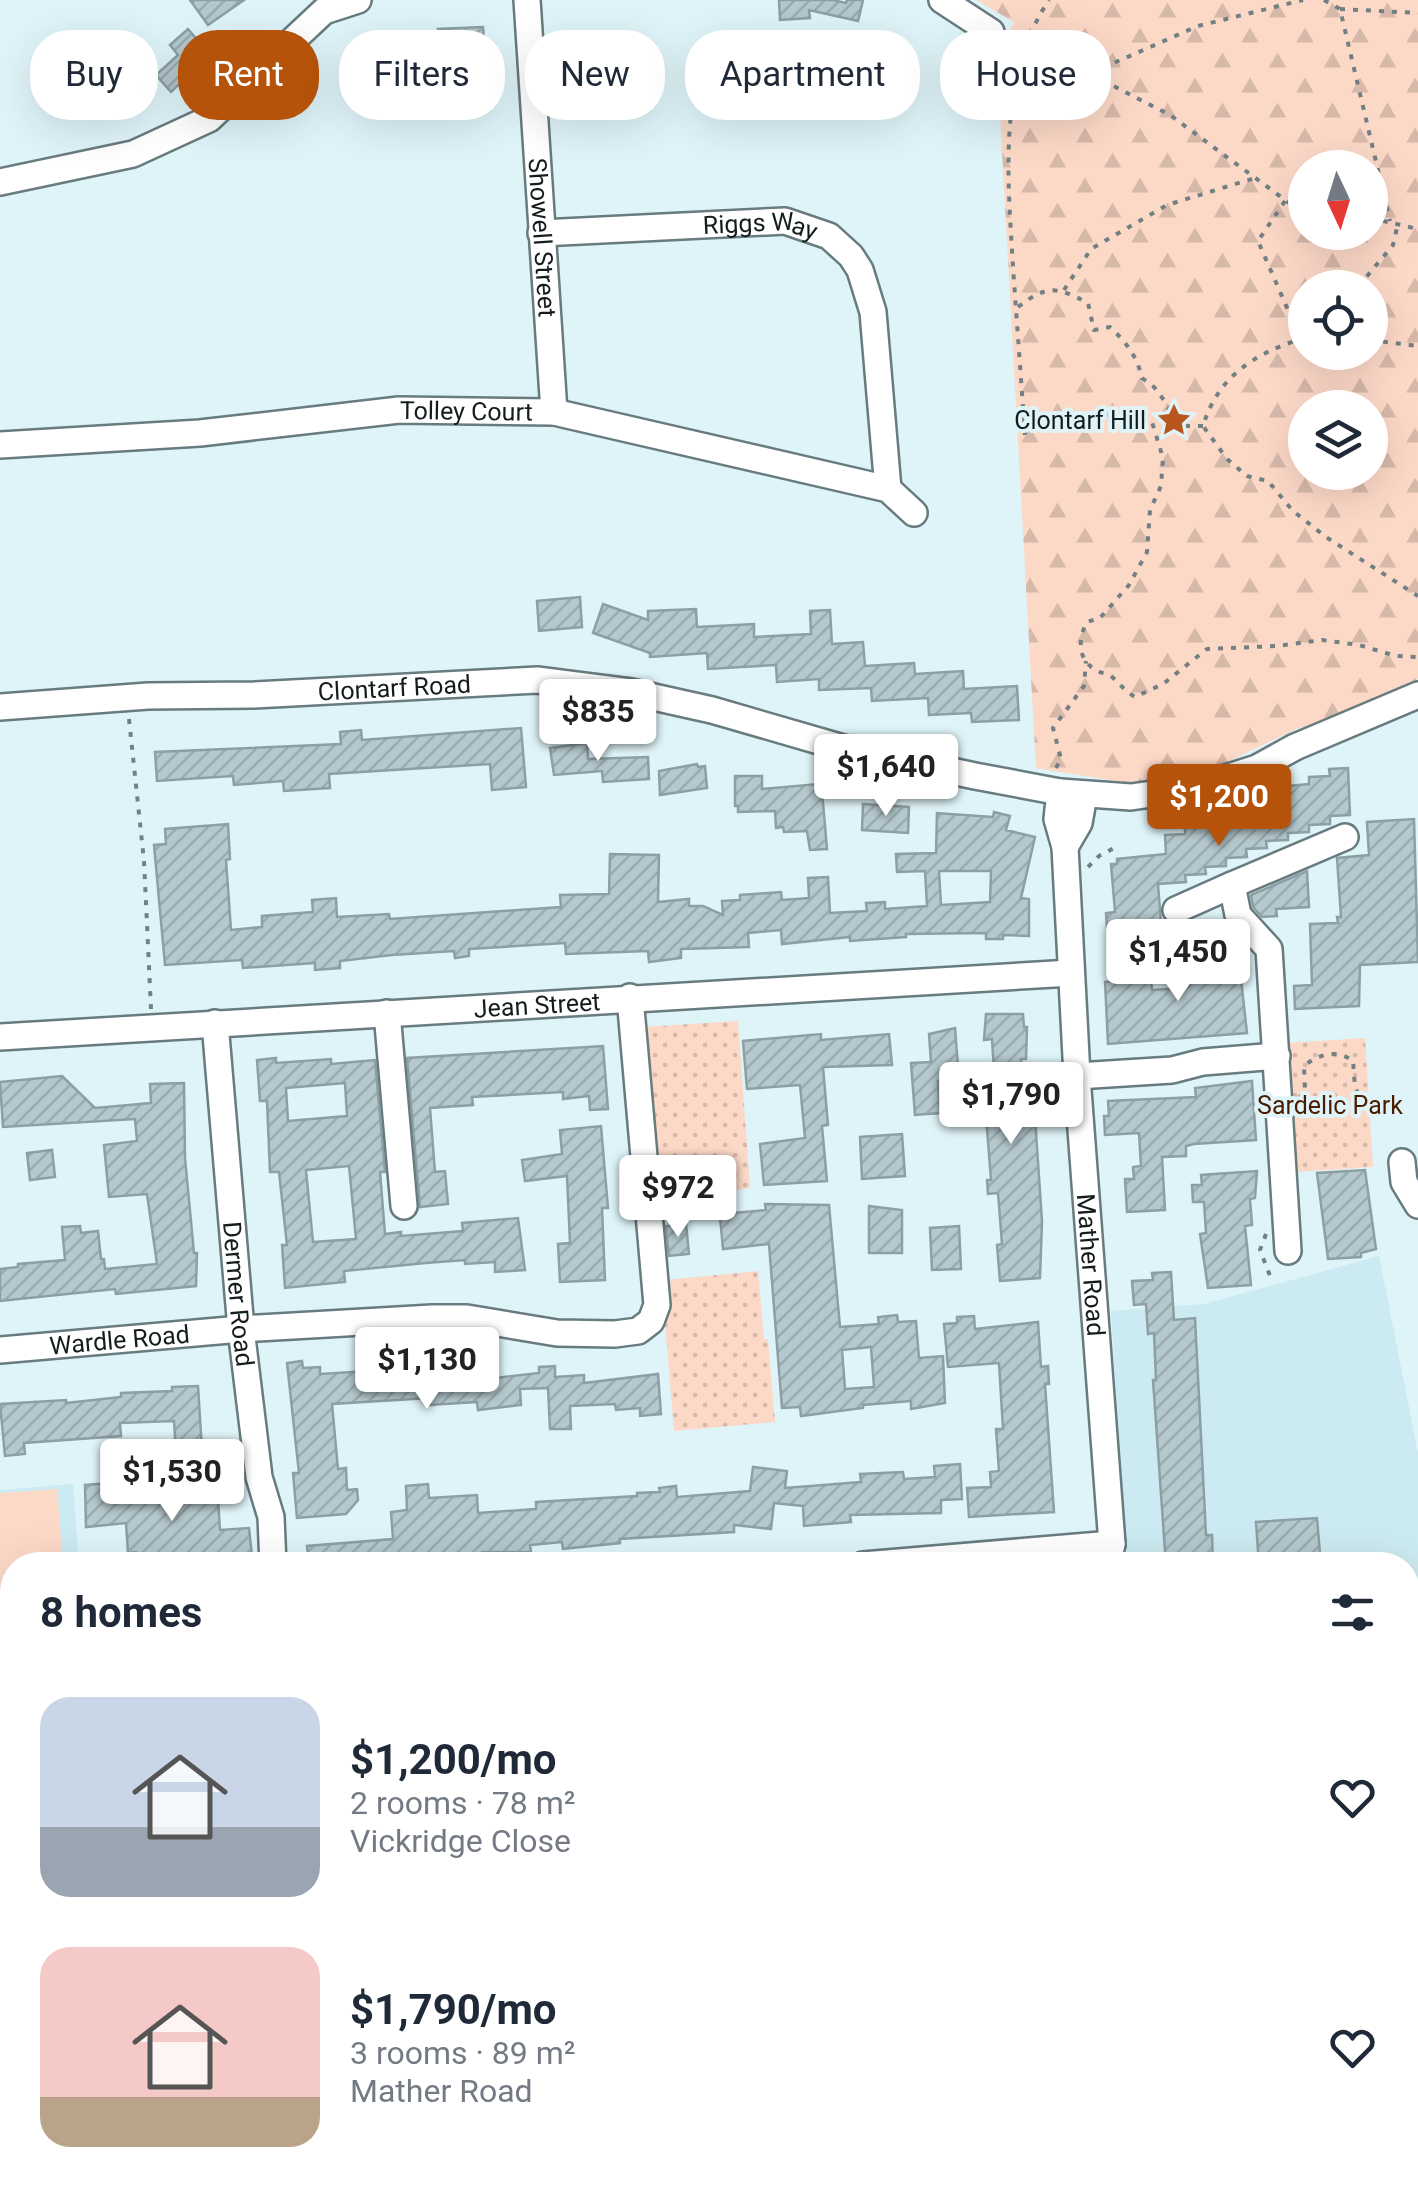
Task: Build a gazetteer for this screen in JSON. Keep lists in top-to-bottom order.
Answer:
{
  "streets": {
    "street": [
      "Riggs Way",
      "Showell Street",
      "Tolley Court",
      "Clontarf Road",
      "Jean Street",
      "Mather Road",
      "Dermer Road",
      "Wardle Road"
    ]
  },
  "crossings": [
    ["Riggs Way", "Showell Street"],
    ["Riggs Way", "Tolley Court"],
    ["Showell Street", "Tolley Court"],
    ["Clontarf Road", "Mather Road"],
    ["Jean Street", "Mather Road"],
    ["Jean Street", "Dermer Road"],
    ["Jean Street", "Wardle Road"],
    ["Dermer Road", "Wardle Road"]
  ],
  "parks": ["Sardelic Park"],
  "places": {
    "place": ["Clontarf Hill"]
  },
  "north": "bottom",
  "page": {
    "chip": [
      "Buy",
      "Rent",
      "Filters",
      "New",
      "Apartment",
      "House"
    ],
    "price": [
      "$835",
      "$1,640",
      "$1,200",
      "$1,450",
      "$1,790",
      "$972",
      "$1,130",
      "$1,530"
    ],
    "heading": "8 homes",
    "list": [
      {
        "name": "$1,200/mo",
        "note": "2 rooms · 78 m² · Vickridge Close"
      },
      {
        "name": "$1,790/mo",
        "note": "3 rooms · 89 m² · Mather Road"
      }
    ]
  }
}
